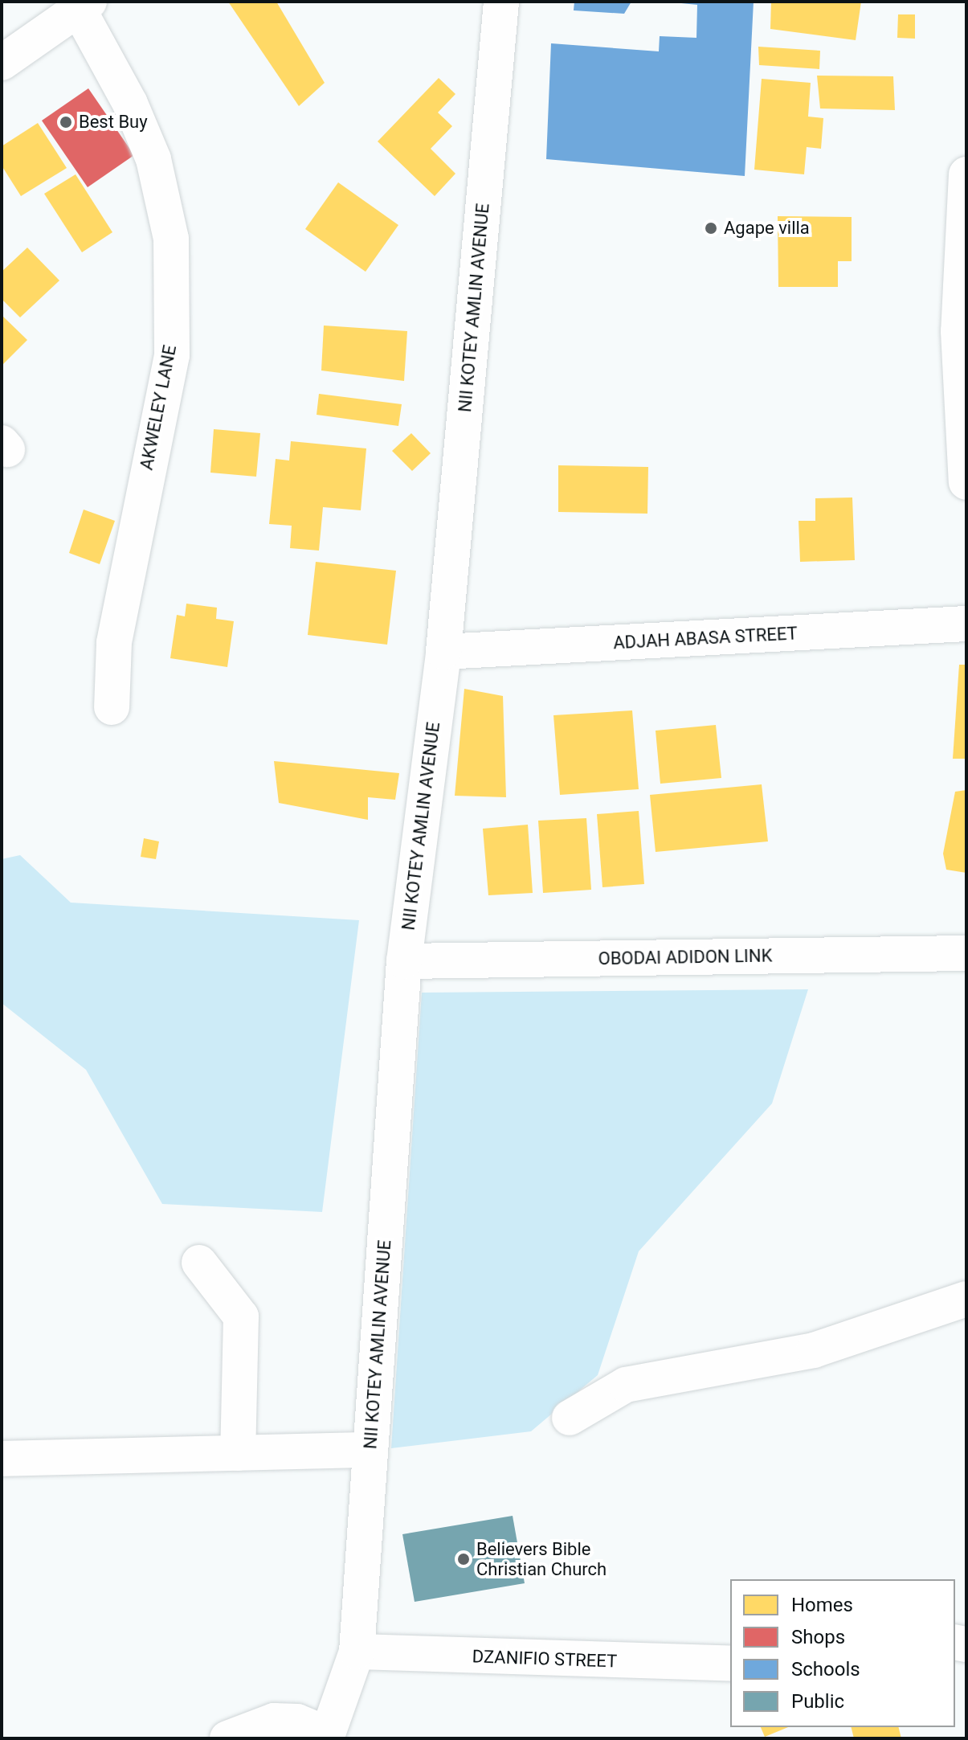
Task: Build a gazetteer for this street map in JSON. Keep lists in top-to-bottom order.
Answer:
{
  "streets": {
    "street": [
      "NII KOTEY AMLIN AVENUE",
      "AKWELEY LANE",
      "ADJAH ABASA STREET",
      "OBODAI ADIDON LINK",
      "DZANIFIO STREET"
    ]
  },
  "crossings": [
    ["NII KOTEY AMLIN AVENUE", "ADJAH ABASA STREET"],
    ["NII KOTEY AMLIN AVENUE", "OBODAI ADIDON LINK"],
    ["NII KOTEY AMLIN AVENUE", "DZANIFIO STREET"]
  ],
  "places": ["Best Buy", "Agape villa", "Believers Bible Christian Church"],
  "legend": [
    "Homes",
    "Shops",
    "Schools",
    "Public"
  ]
}
